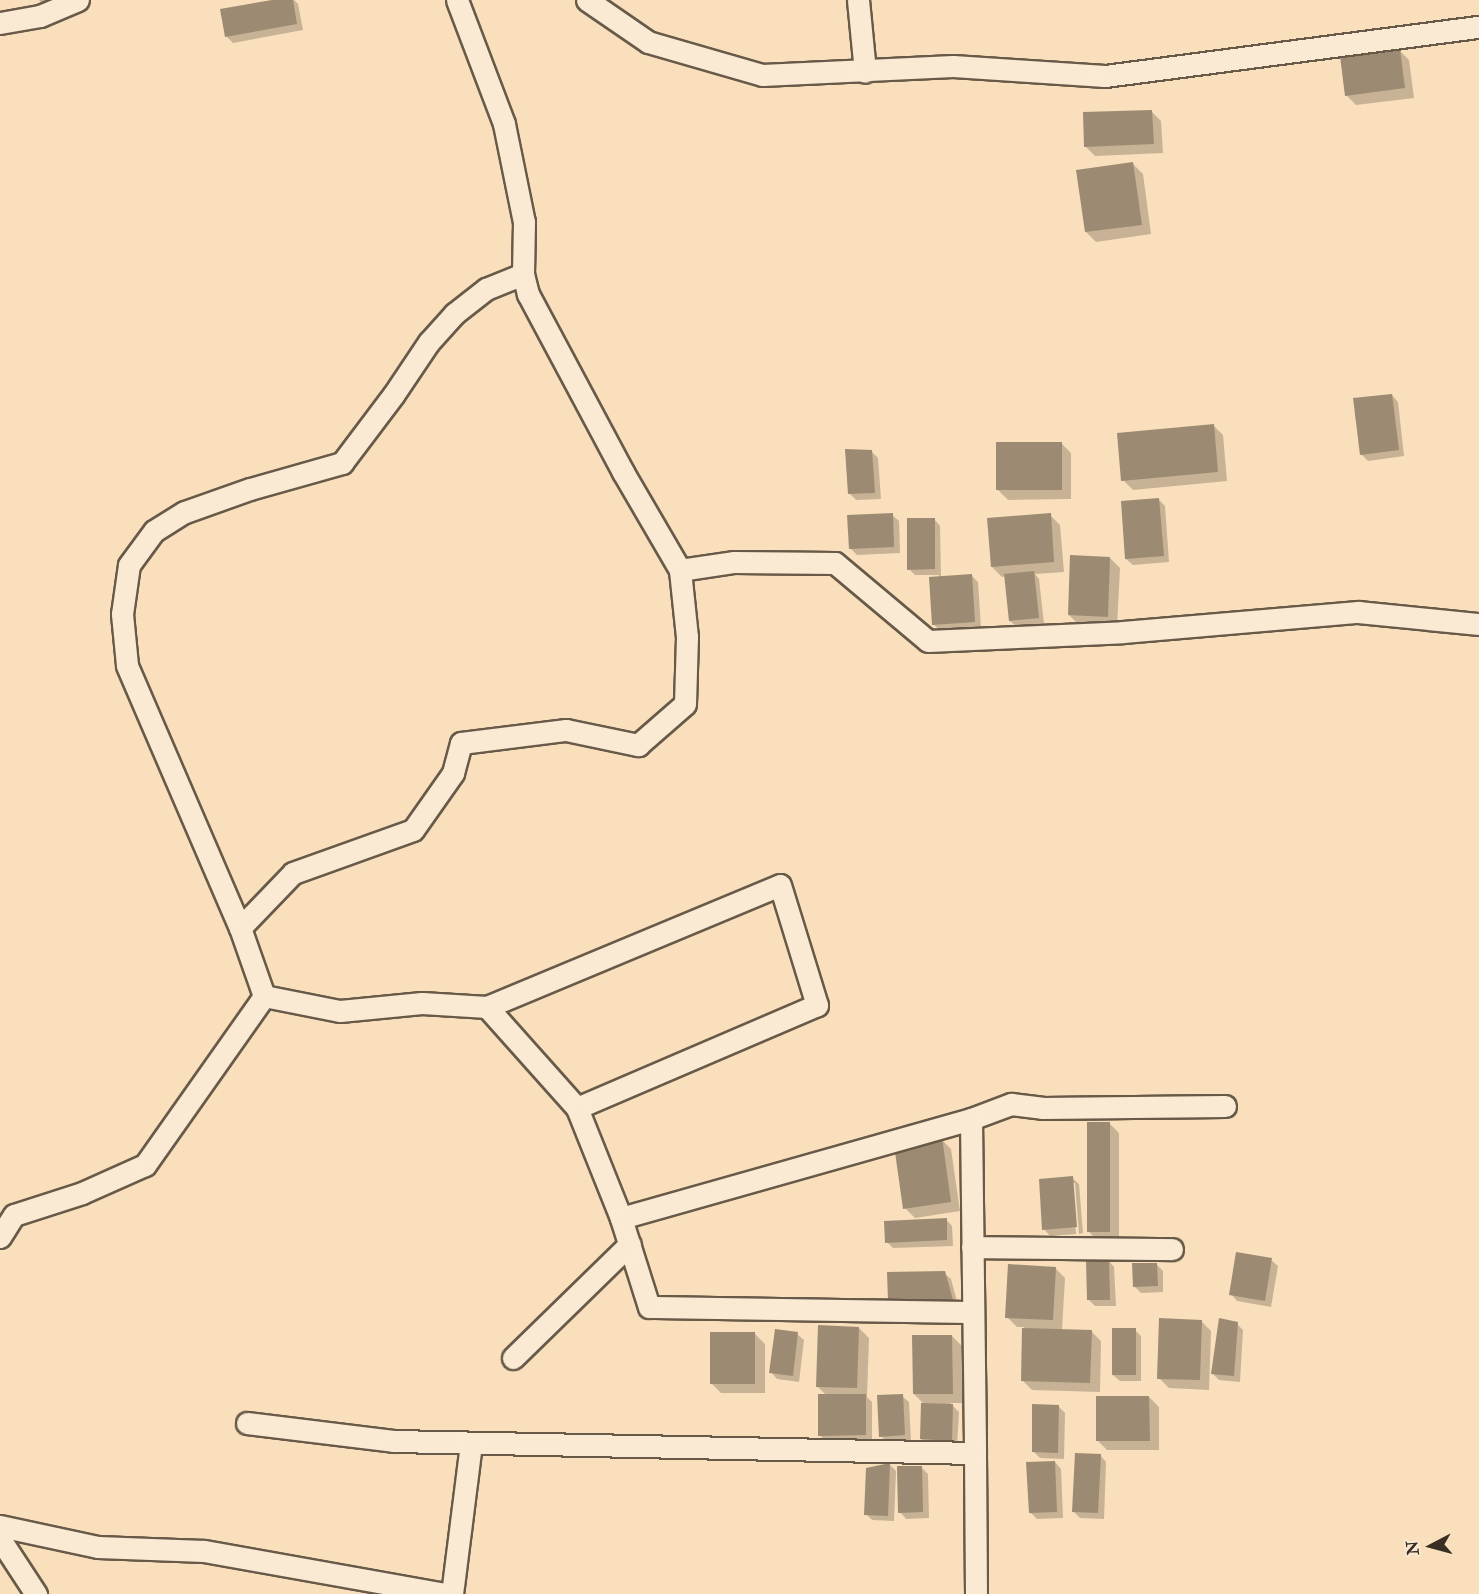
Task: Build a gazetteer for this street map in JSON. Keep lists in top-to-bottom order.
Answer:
{
  "north": "left"
}
